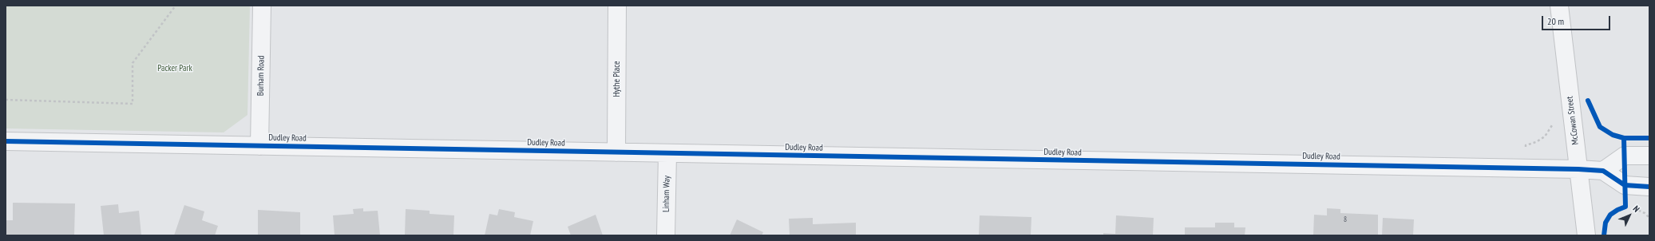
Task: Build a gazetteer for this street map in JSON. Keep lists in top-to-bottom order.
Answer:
{
  "streets": {
    "street": [
      "Burham Road",
      "Hythe Place",
      "McCowan Street",
      "Dudley Road",
      "Linham Way"
    ]
  },
  "crossings": [
    ["Burham Road", "Dudley Road"],
    ["Hythe Place", "Dudley Road"],
    ["McCowan Street", "Dudley Road"],
    ["Dudley Road", "Linham Way"]
  ],
  "parks": ["Packer Park"],
  "house_numbers": ["8"],
  "scale_bar": "20 m",
  "north": "top right"
}
